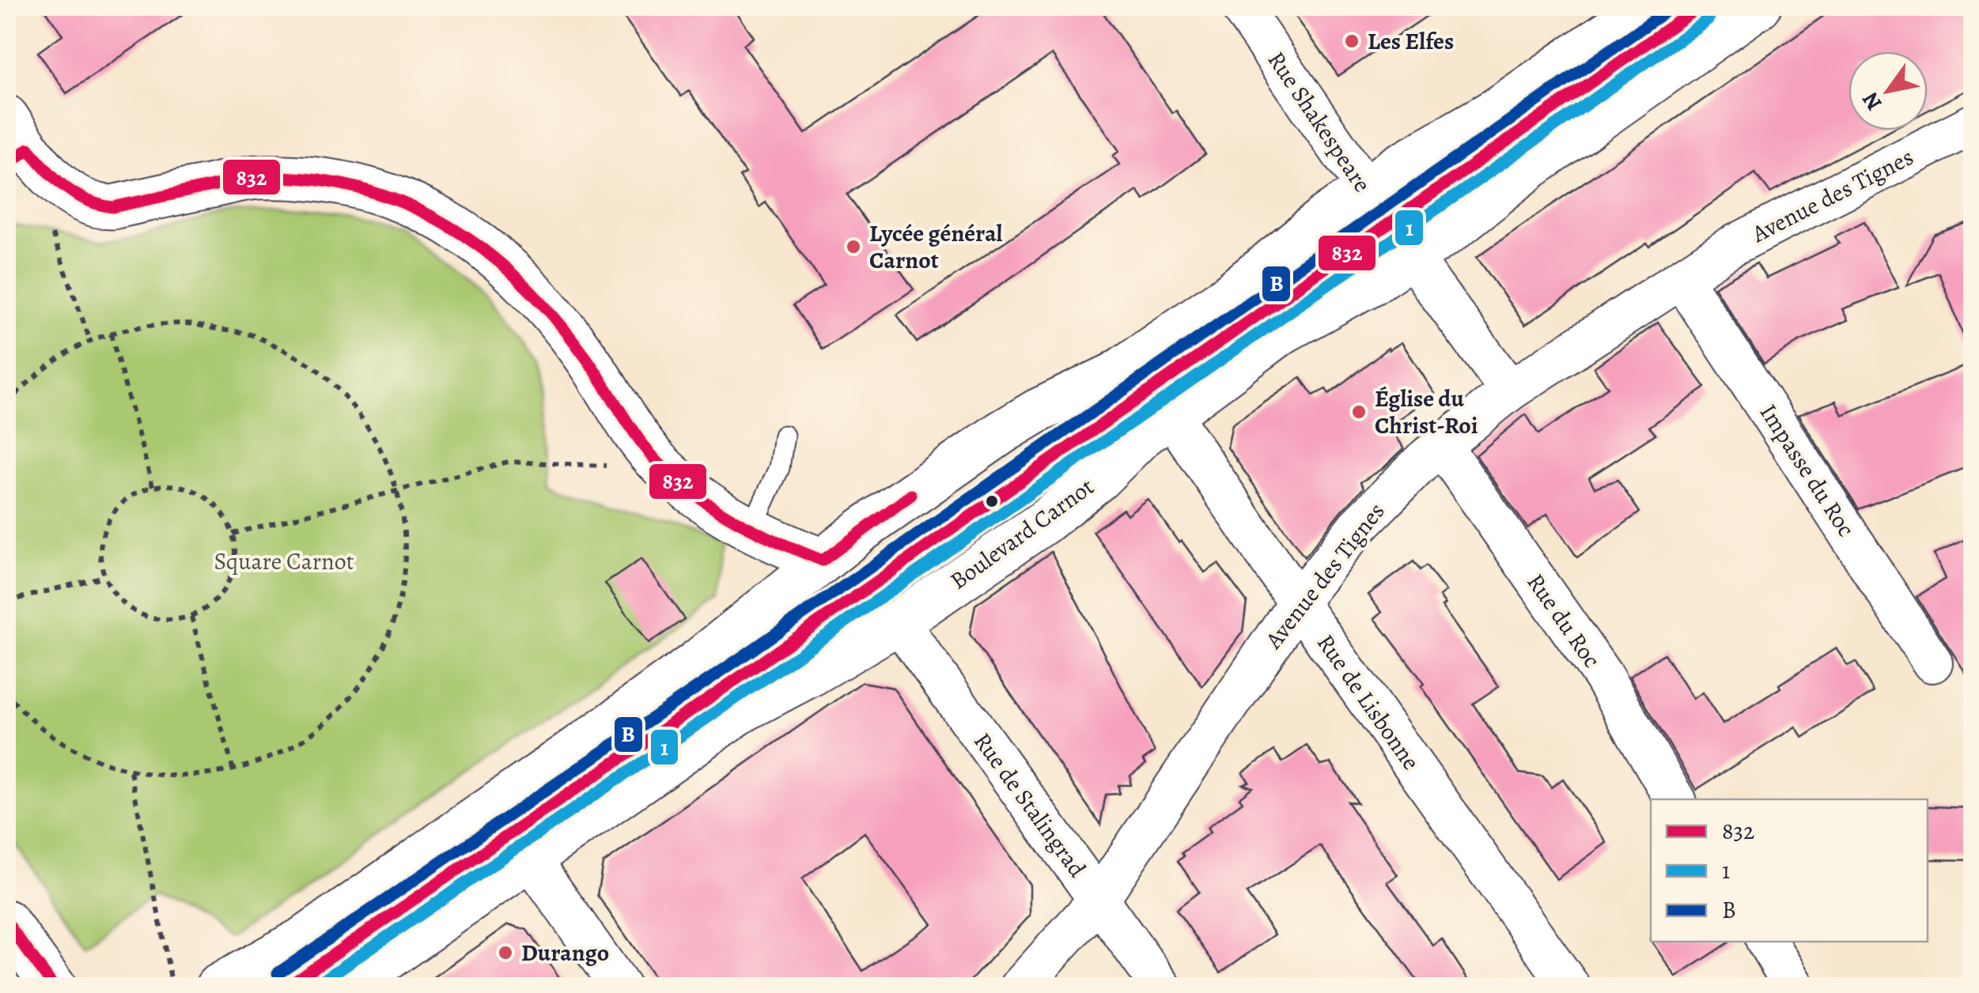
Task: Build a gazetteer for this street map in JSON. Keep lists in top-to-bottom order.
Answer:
{
  "streets": {
    "main road": ["Boulevard Carnot"],
    "street": [
      "Rue Shakespeare",
      "Avenue des Tignes",
      "Impasse du Roc",
      "Rue du Roc",
      "Rue de Lisbonne",
      "Rue de Stalingrad"
    ]
  },
  "crossings": [
    ["Rue Shakespeare", "Avenue des Tignes"],
    ["Rue Shakespeare", "Boulevard Carnot"],
    ["Avenue des Tignes", "Impasse du Roc"],
    ["Avenue des Tignes", "Rue du Roc"],
    ["Avenue des Tignes", "Rue de Lisbonne"],
    ["Avenue des Tignes", "Rue de Stalingrad"],
    ["Boulevard Carnot", "Rue de Lisbonne"],
    ["Boulevard Carnot", "Rue de Stalingrad"]
  ],
  "parks": ["Square Carnot"],
  "places": [
    "Les Elfes",
    "Lycée général Carnot",
    "Église du Christ-Roi",
    "Durango"
  ],
  "lines": ["transit line 832", "transit line B", "transit line 1"],
  "legend": ["832", "1", "B"],
  "north": "bottom left"
}
